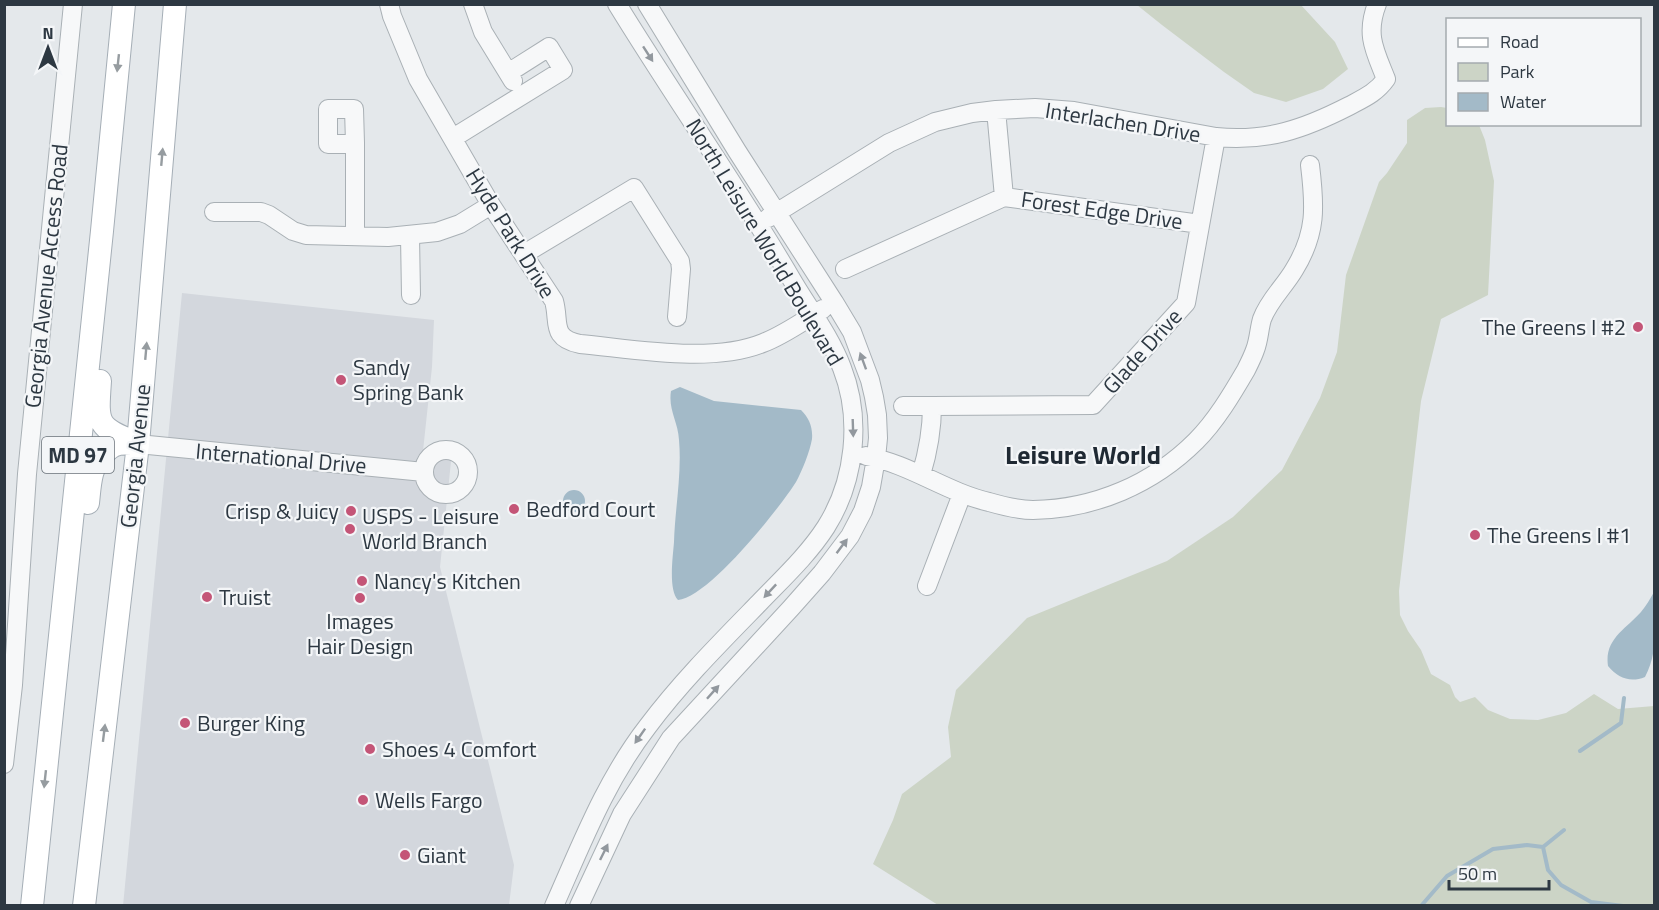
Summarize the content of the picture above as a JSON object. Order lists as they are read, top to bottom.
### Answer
{
  "streets": {
    "main road": ["MD 97", "Georgia Avenue"],
    "street": [
      "Interlachen Drive",
      "Forest Edge Drive",
      "Hyde Park Drive",
      "North Leisure World Boulevard",
      "Georgia Avenue Access Road",
      "Glade Drive",
      "International Drive"
    ]
  },
  "crossings": [
    ["Interlachen Drive", "Forest Edge Drive"],
    ["Interlachen Drive", "North Leisure World Boulevard"],
    ["Interlachen Drive", "Glade Drive"],
    ["Forest Edge Drive", "Glade Drive"],
    ["Hyde Park Drive", "North Leisure World Boulevard"],
    ["Georgia Avenue", "International Drive"]
  ],
  "districts": ["Leisure World"],
  "places": [
    "The Greens I #2",
    "Sandy Spring Bank",
    "Bedford Court",
    "Crisp & Juicy",
    "USPS - Leisure World Branch",
    "The Greens I #1",
    "Nancy's Kitchen",
    "Truist",
    "Images Hair Design",
    "Burger King",
    "Shoes 4 Comfort",
    "Wells Fargo",
    "Giant"
  ],
  "legend": ["Road", "Park", "Water"],
  "scale_bar": "50 m",
  "north": "top"
}
